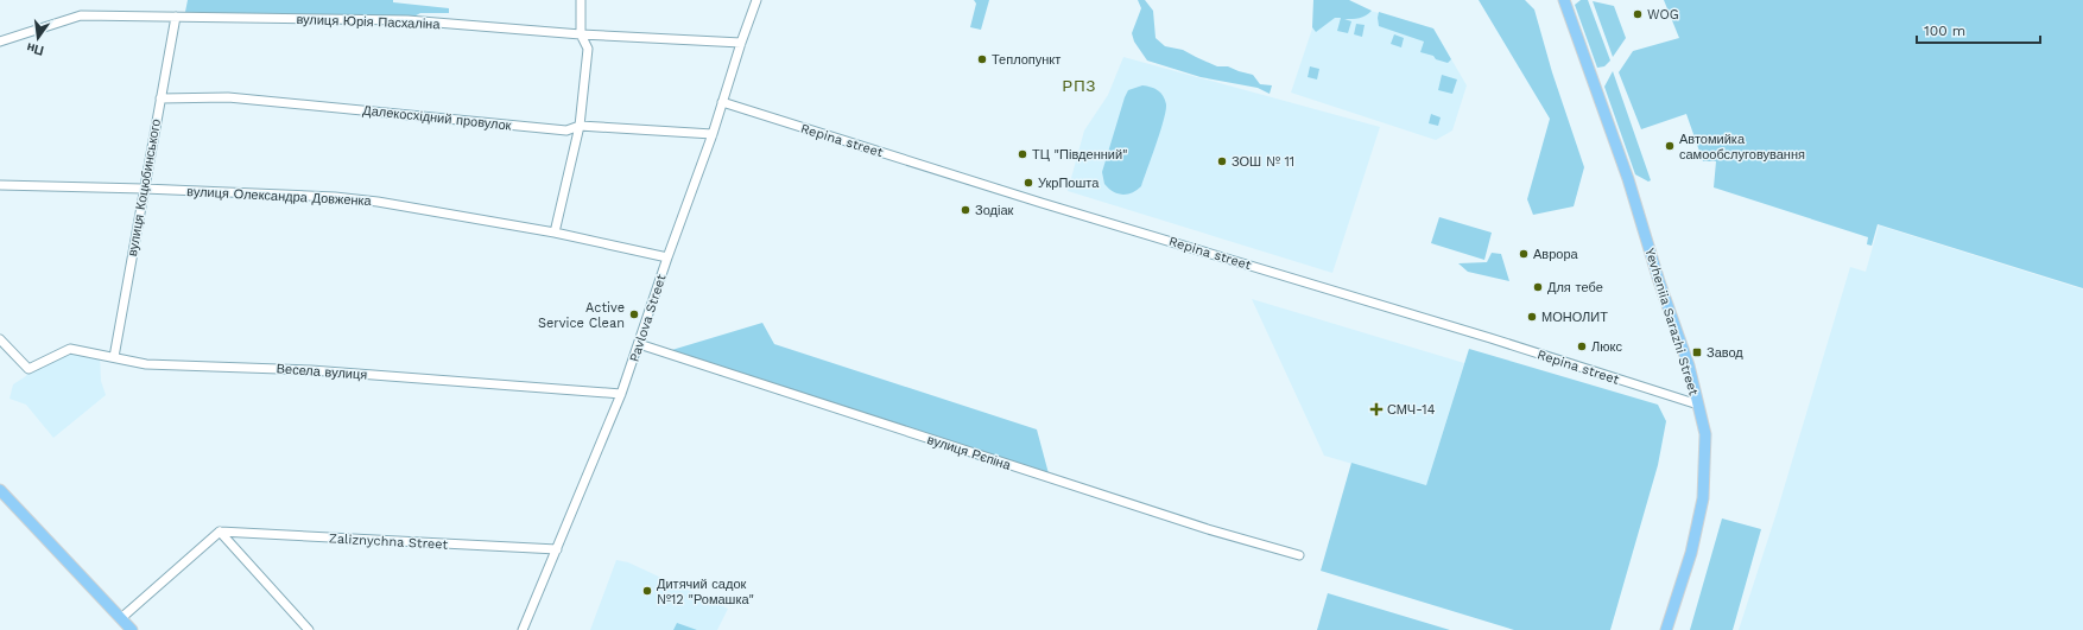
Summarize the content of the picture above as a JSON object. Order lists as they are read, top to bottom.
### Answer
{
  "streets": {
    "main road": ["Yevheniia Sarazhi Street"],
    "street": [
      "вулиця Юрія Пасхаліна",
      "Далекосхідний провулок",
      "Repina street",
      "вулиця Коцюбинського",
      "вулиця Олександра Довженка",
      "Pavlova Street",
      "Весела вулиця",
      "вулиця Рєпіна",
      "Zaliznychna Street"
    ]
  },
  "crossings": [
    ["вулиця Юрія Пасхаліна", "вулиця Коцюбинського"],
    ["вулиця Юрія Пасхаліна", "Pavlova Street"],
    ["Далекосхідний провулок", "вулиця Коцюбинського"],
    ["Далекосхідний провулок", "Pavlova Street"],
    ["Repina street", "Pavlova Street"],
    ["Repina street", "Yevheniia Sarazhi Street"],
    ["вулиця Коцюбинського", "вулиця Олександра Довженка"],
    ["вулиця Коцюбинського", "Весела вулиця"],
    ["вулиця Олександра Довженка", "Pavlova Street"],
    ["Pavlova Street", "Весела вулиця"],
    ["Pavlova Street", "вулиця Рєпіна"],
    ["Pavlova Street", "Zaliznychna Street"]
  ],
  "districts": ["РПЗ"],
  "places": {
    "other": [
      "WOG",
      "Теплопункт",
      "Автомийка самообслуговування",
      "ТЦ \"Південний\"",
      "ЗОШ № 11",
      "УкрПошта",
      "Зодіак",
      "Аврора",
      "Для тебе",
      "Active Service Clean",
      "МОНОЛИТ",
      "Люкс",
      "Дитячий садок №12 \"Ромашка\""
    ],
    "transit": ["Завод"],
    "health": ["СМЧ-14"]
  },
  "scale_bar": "100 m",
  "north": "bottom"
}
